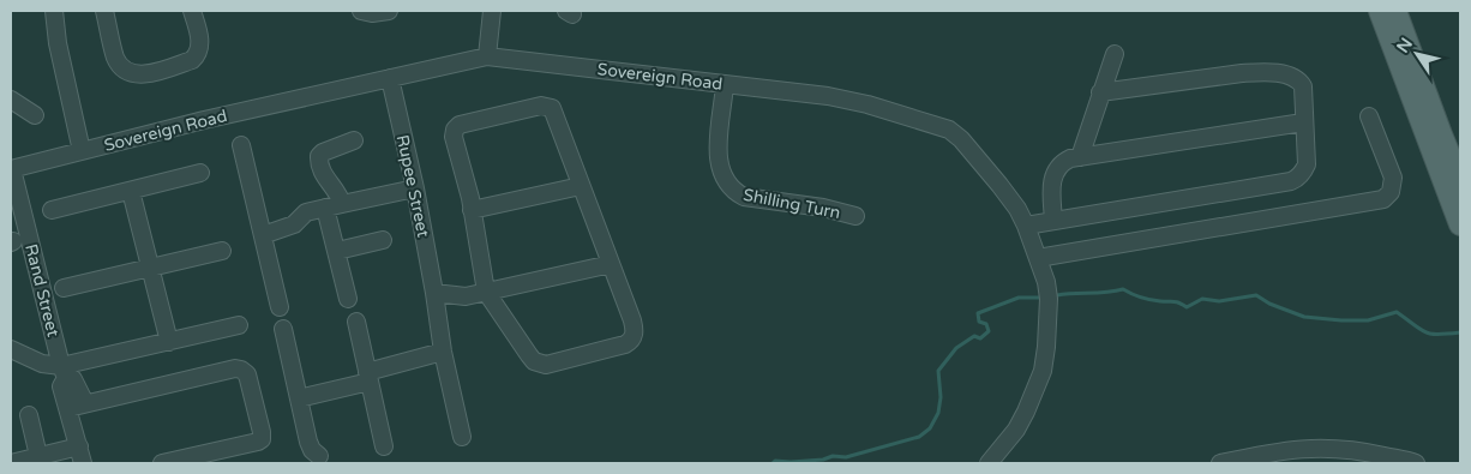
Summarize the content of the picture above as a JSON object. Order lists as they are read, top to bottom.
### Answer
{
  "streets": {
    "street": [
      "Sovereign Road",
      "Rupee Street",
      "Shilling Turn",
      "Rand Street"
    ]
  },
  "crossings": [
    ["Sovereign Road", "Rupee Street"],
    ["Sovereign Road", "Shilling Turn"],
    ["Sovereign Road", "Rand Street"]
  ],
  "north": "top left"
}
